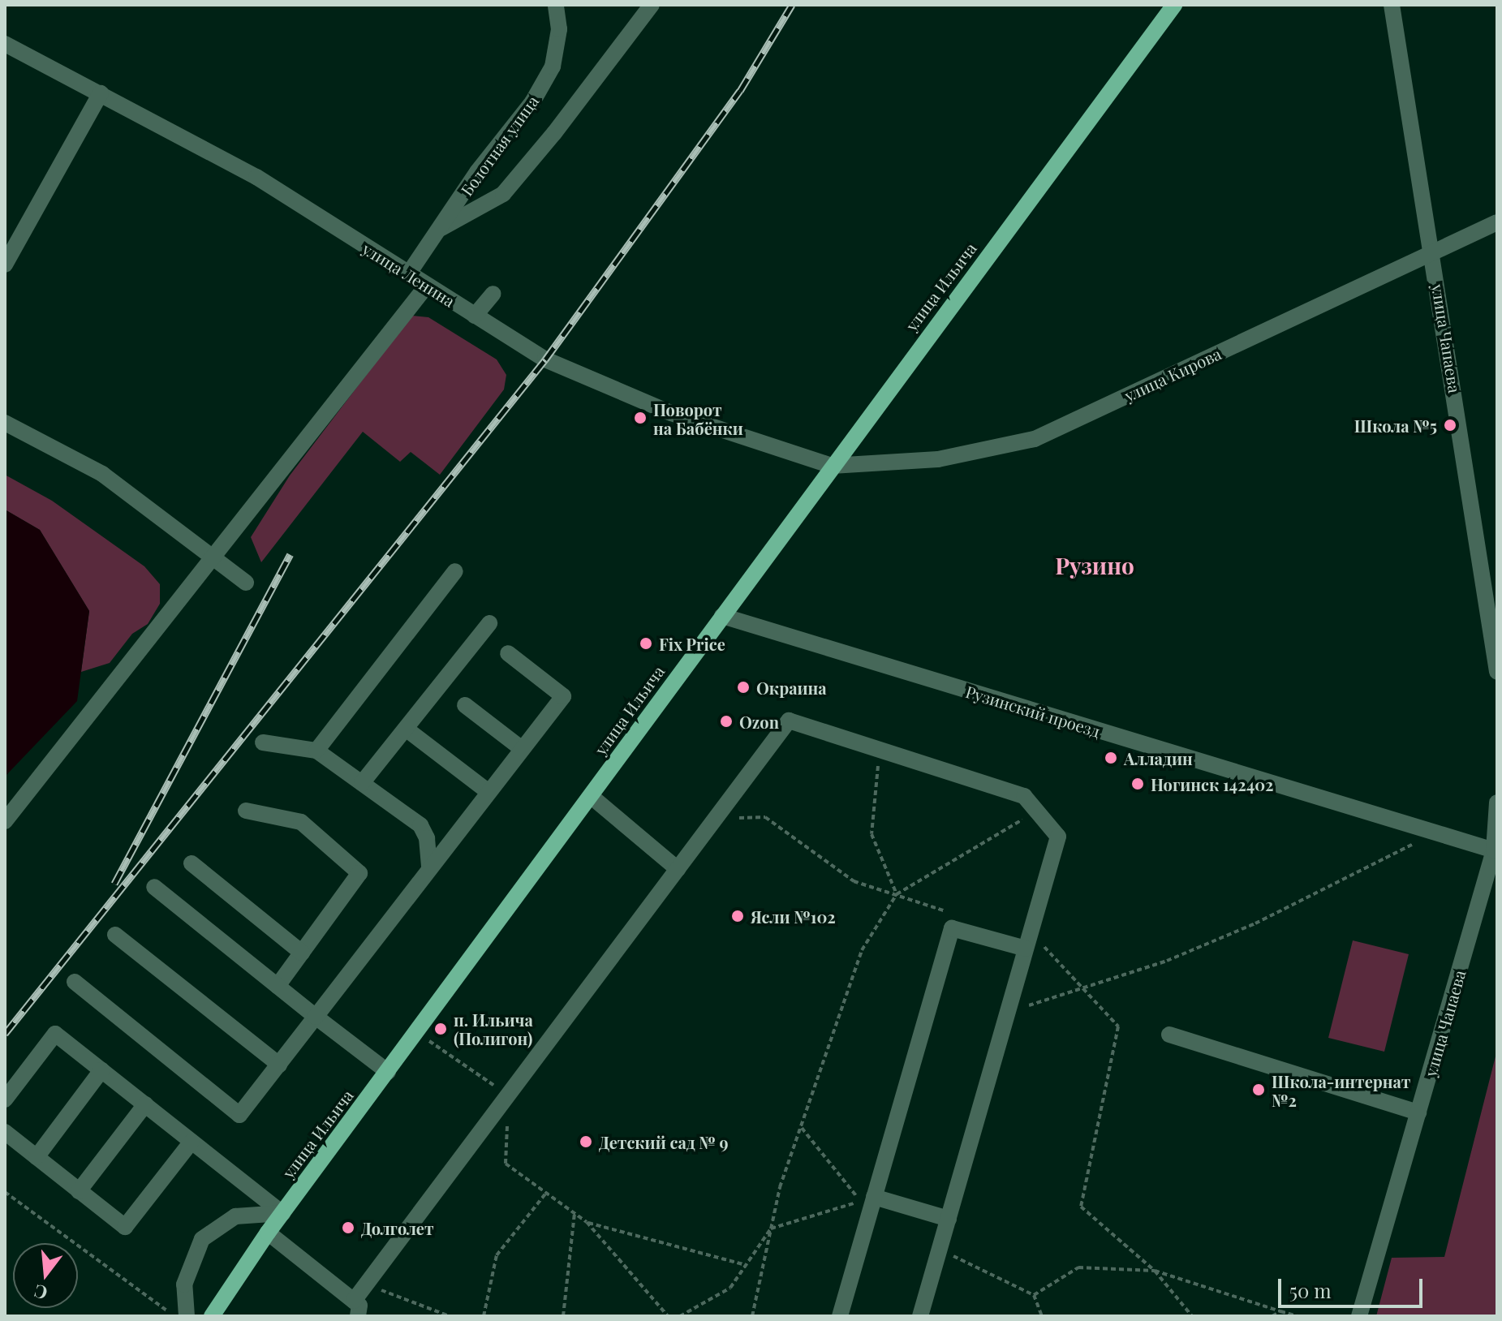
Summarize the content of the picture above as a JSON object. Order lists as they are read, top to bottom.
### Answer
{
  "streets": {
    "main road": ["улица Ильича"],
    "street": [
      "Болотная улица",
      "улица Ленина",
      "улица Чапаева",
      "улица Кирова",
      "Рузинский проезд"
    ]
  },
  "crossings": [
    ["Болотная улица", "улица Ленина"],
    ["улица Ленина", "улица Ильича"],
    ["улица Ленина", "улица Кирова"],
    ["улица Ильича", "улица Кирова"],
    ["улица Ильича", "Рузинский проезд"],
    ["улица Чапаева", "улица Кирова"],
    ["улица Чапаева", "Рузинский проезд"]
  ],
  "districts": ["Рузино"],
  "places": [
    "Поворот на Бабёнки",
    "Школа №5",
    "Fix Price",
    "Окраина",
    "Ozon",
    "Алладин",
    "Ногинск 142402",
    "Ясли №102",
    "п. Ильича (Полигон)",
    "Школа-интернат №2",
    "Детский сад № 9",
    "Долголет"
  ],
  "scale_bar": "50 m",
  "north": "bottom"
}
